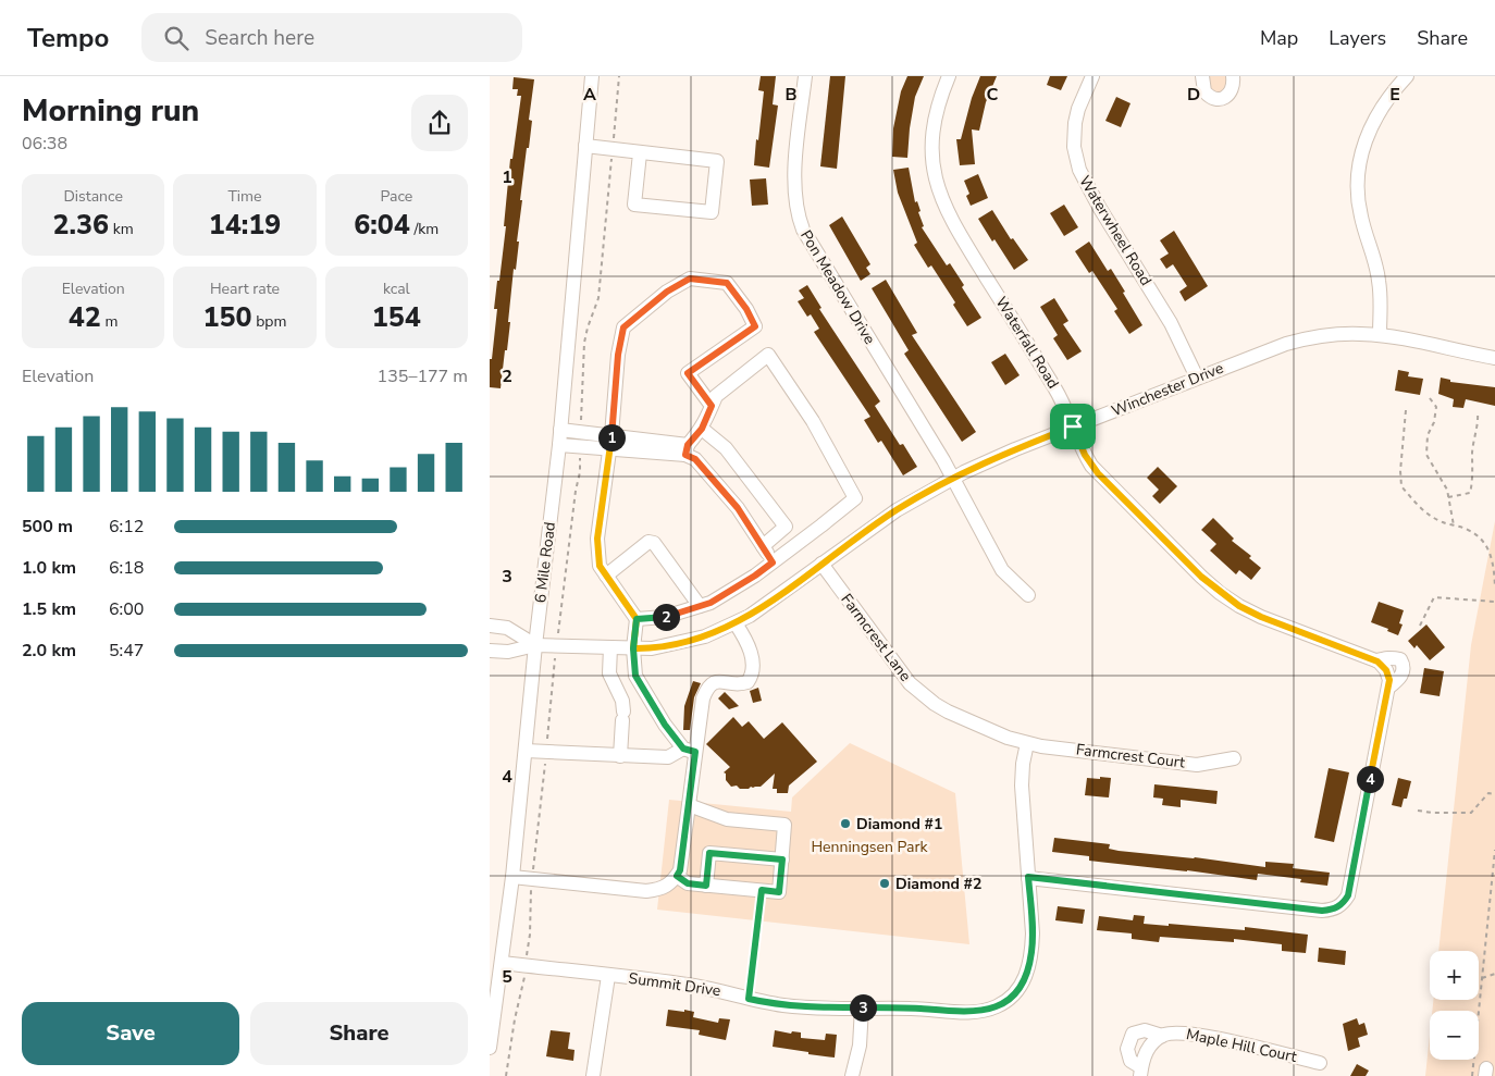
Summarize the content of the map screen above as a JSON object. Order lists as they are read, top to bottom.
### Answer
{
  "streets": {
    "street": [
      "Waterwheel Road",
      "Pon Meadow Drive",
      "Waterfall Road",
      "Winchester Drive",
      "6 Mile Road",
      "Farmcrest Lane",
      "Farmcrest Court",
      "Summit Drive",
      "Maple Hill Court"
    ]
  },
  "crossings": [
    ["Waterwheel Road", "Winchester Drive"],
    ["Pon Meadow Drive", "Winchester Drive"],
    ["Waterfall Road", "Winchester Drive"],
    ["Waterfall Road", "Summit Drive"],
    ["Winchester Drive", "6 Mile Road"],
    ["Winchester Drive", "Farmcrest Lane"],
    ["6 Mile Road", "Summit Drive"],
    ["Farmcrest Lane", "Farmcrest Court"],
    ["Farmcrest Lane", "Summit Drive"],
    ["Farmcrest Court", "Summit Drive"]
  ],
  "parks": ["Henningsen Park"],
  "places": ["Diamond #1", "Diamond #2"],
  "page": {
    "header": "Tempo",
    "search": "Search here",
    "nav": ["Map", "Layers", "Share"],
    "heading": ["Morning run", "06:38"],
    "stats": [
      ["Distance", "2.36 km"],
      ["Time", "14:19"],
      ["Pace", "6:04 /km"],
      ["Elevation", "42 m"],
      ["Heart rate", "150 bpm"],
      ["kcal", "154"]
    ],
    "chart": ["Elevation", "135–177 m"],
    "pins": [
      "1",
      "2",
      "4",
      "3"
    ],
    "list": [
      {
        "name": "500 m",
        "note": "6:12"
      },
      {
        "name": "1.0 km",
        "note": "6:18"
      },
      {
        "name": "1.5 km",
        "note": "6:00"
      },
      {
        "name": "2.0 km",
        "note": "5:47"
      }
    ],
    "map_buttons": ["+", "−"],
    "buttons": ["Save", "Share"]
  },
  "grid": {
    "columns": [
      "A",
      "B",
      "C",
      "D",
      "E"
    ],
    "rows": [
      "1",
      "2",
      "3",
      "4",
      "5"
    ]
  }
}
